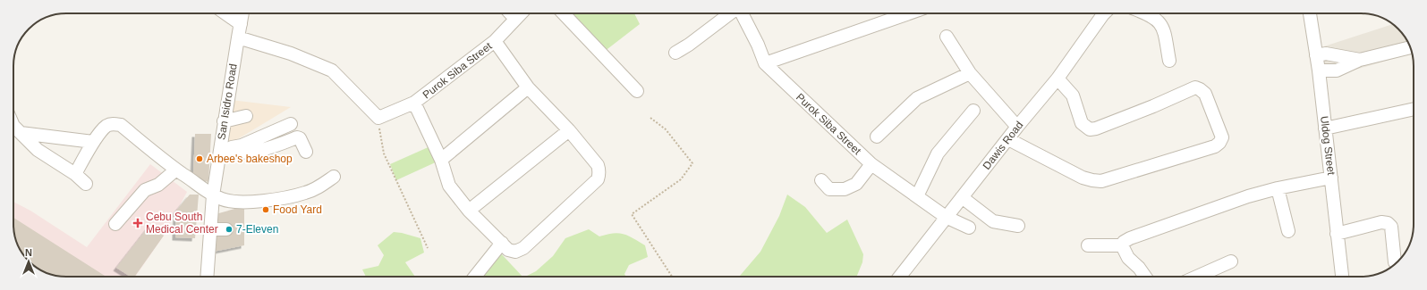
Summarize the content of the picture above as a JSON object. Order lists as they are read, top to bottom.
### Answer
{
  "streets": {
    "street": [
      "Purok Siba Street",
      "San Isidro Road",
      "Dawis Road",
      "Uldog Street"
    ]
  },
  "crossings": [
    ["Purok Siba Street", "Dawis Road"]
  ],
  "places": {
    "other": ["Arbee's bakeshop", "Food Yard", "7-Eleven"],
    "health": ["Cebu South Medical Center"]
  },
  "north": "top"
}
